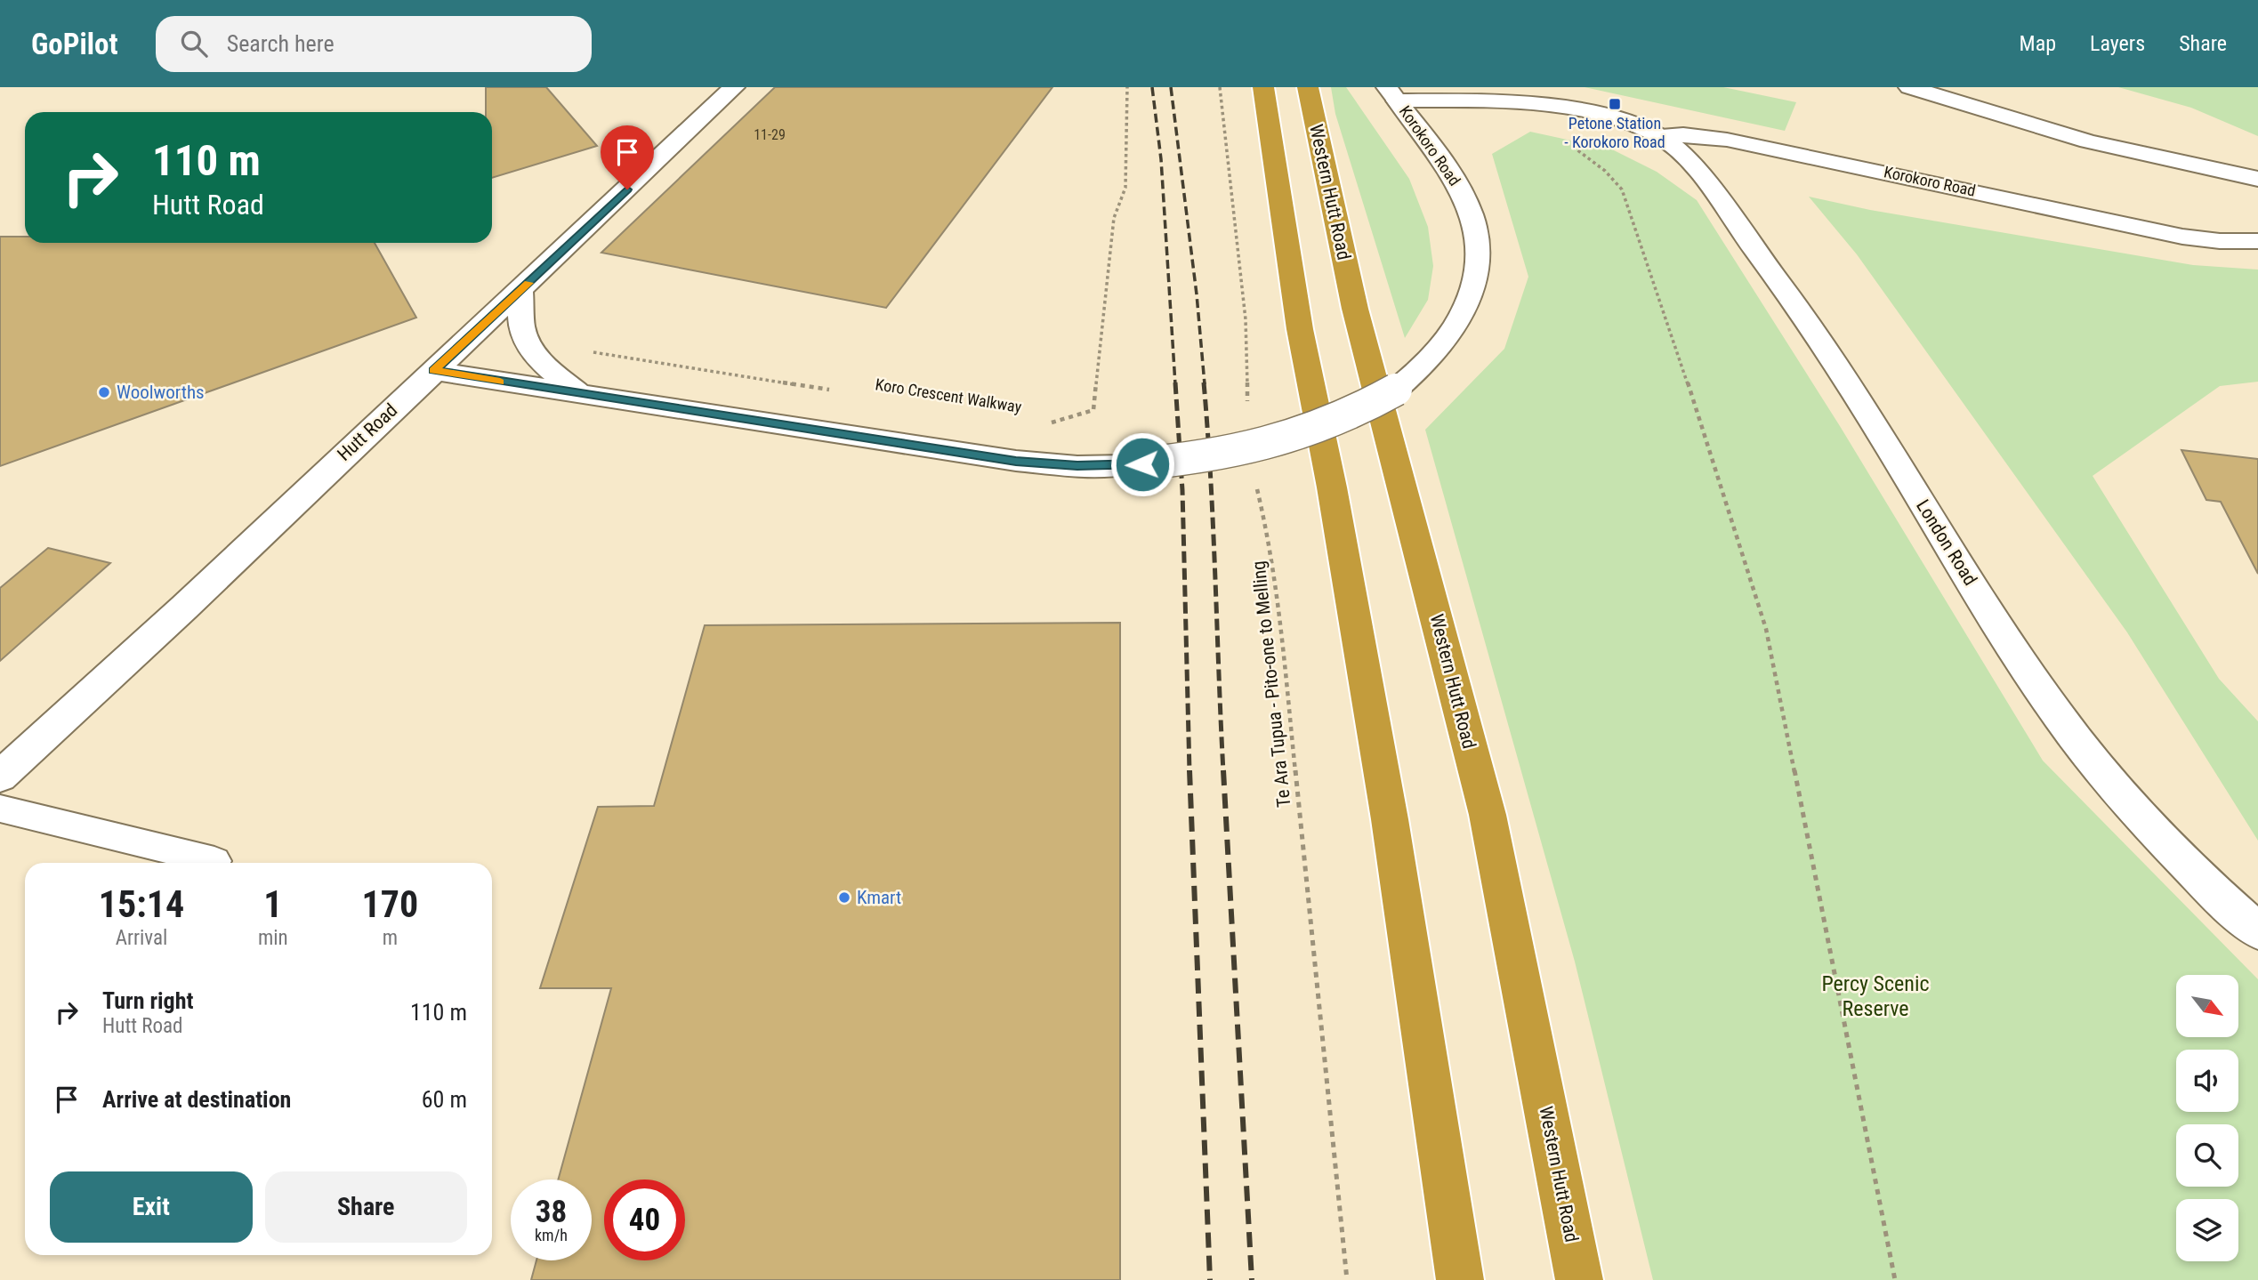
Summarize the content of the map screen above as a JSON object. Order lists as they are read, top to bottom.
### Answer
{
  "streets": {
    "highway": ["Western Hutt Road"],
    "street": ["Korokoro Road", "Hutt Road", "London Road"],
    "path": ["Koro Crescent Walkway", "Te Ara Tupua - Pito-one to Melling"]
  },
  "crossings": [
    ["Korokoro Road", "Hutt Road"],
    ["Korokoro Road", "London Road"]
  ],
  "parks": ["Percy Scenic Reserve"],
  "places": {
    "transit": ["Petone Station - Korokoro Road"],
    "other": ["Woolworths", "Kmart"]
  },
  "house_numbers": ["11-29"],
  "north": "bottom right",
  "page": {
    "header": "GoPilot",
    "search": "Search here",
    "nav": ["Map", "Layers", "Share"],
    "turn": ["110 m", "Hutt Road"],
    "eta": [
      "15:14",
      "Arrival",
      "1",
      "min",
      "170",
      "m"
    ],
    "list": [
      {
        "name": "Turn right",
        "note": "Hutt Road",
        "value": "110 m"
      },
      {
        "name": "Arrive at destination",
        "value": "60 m"
      }
    ],
    "buttons": ["Exit", "Share"],
    "speed": "38 km/h",
    "limit": "40"
  }
}
